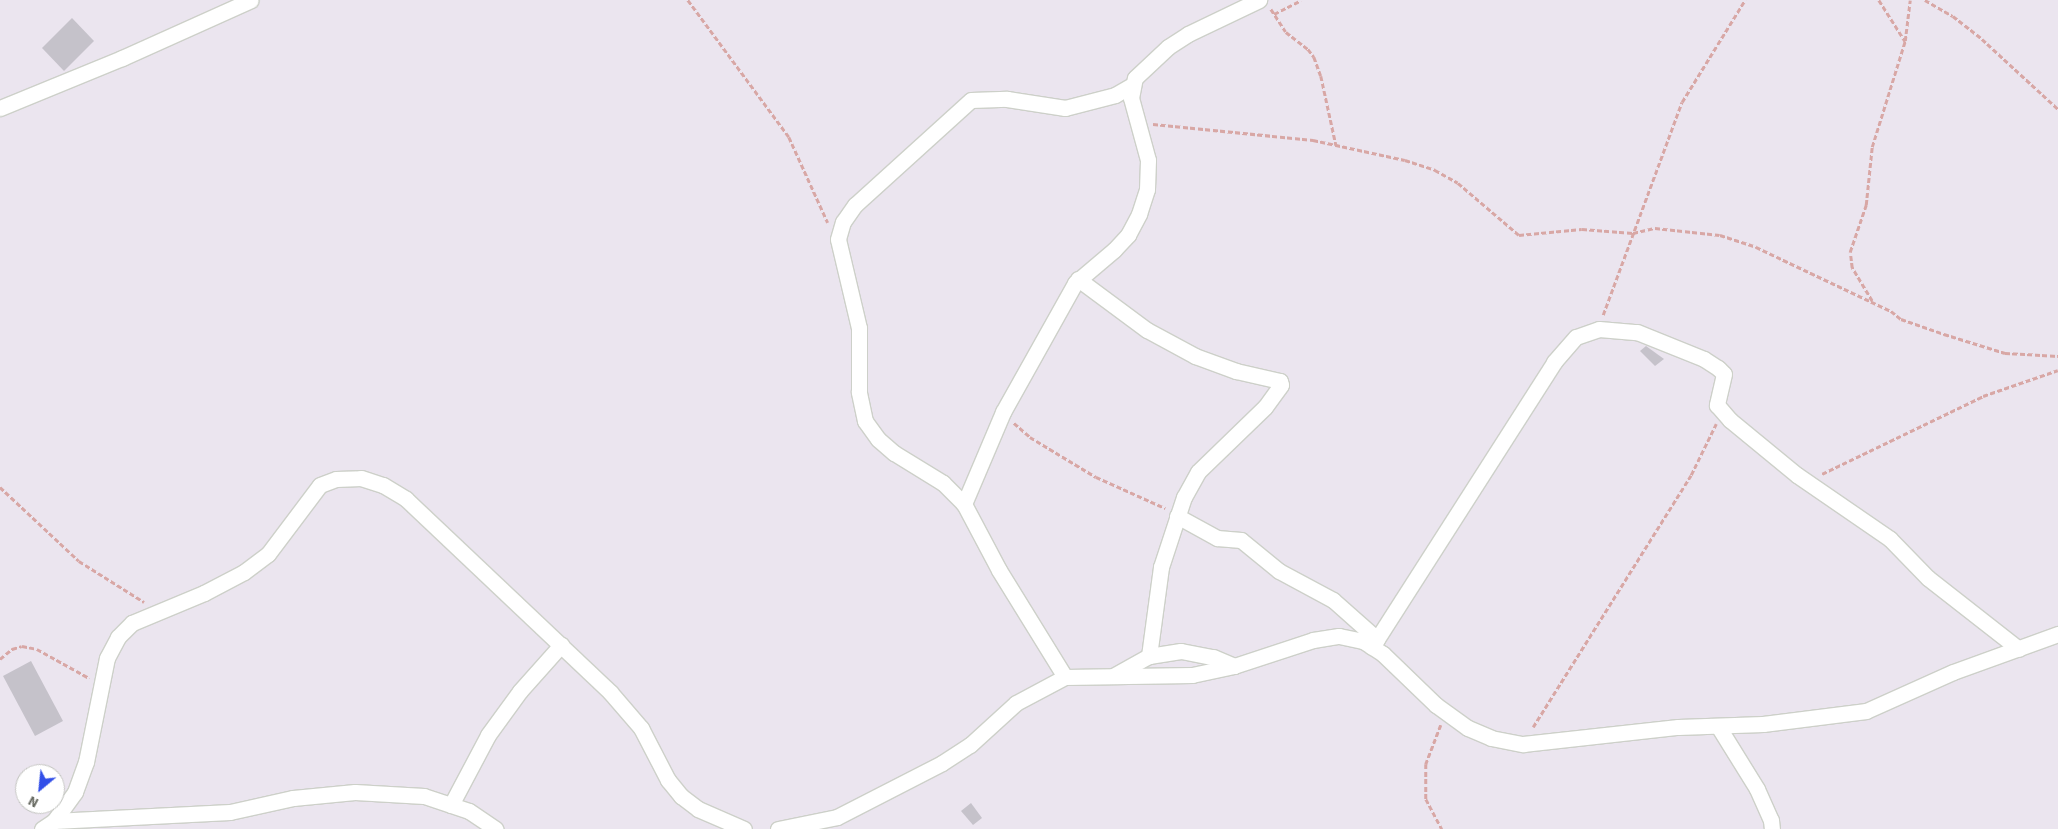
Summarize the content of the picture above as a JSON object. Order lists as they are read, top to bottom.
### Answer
{
  "north": "bottom left"
}
